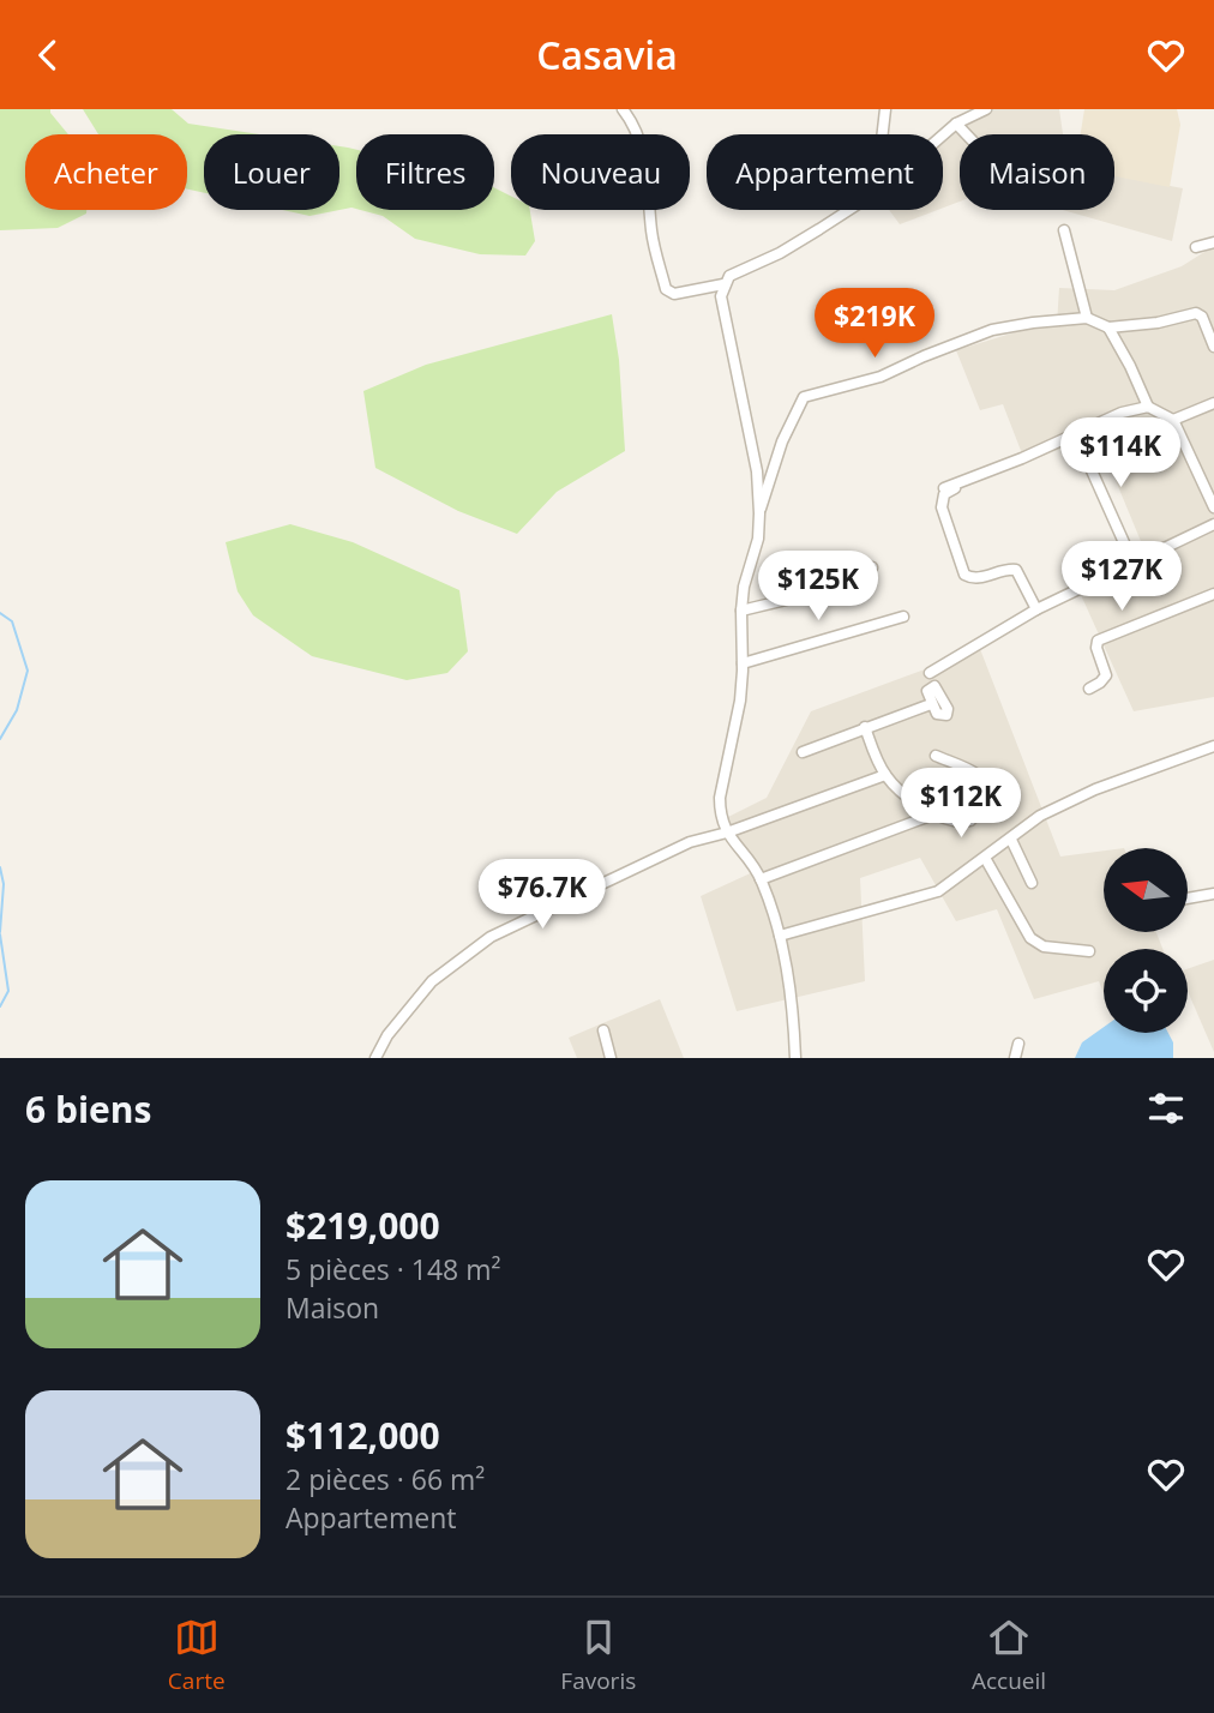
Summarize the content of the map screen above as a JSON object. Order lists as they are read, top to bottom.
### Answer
{
  "north": "left",
  "page": {
    "header": "Casavia",
    "chip": [
      "Acheter",
      "Louer",
      "Filtres",
      "Nouveau",
      "Appartement",
      "Maison"
    ],
    "price": [
      "$219K",
      "$114K",
      "$127K",
      "$125K",
      "$112K",
      "$76.7K"
    ],
    "heading": "6 biens",
    "list": [
      {
        "name": "$219,000",
        "note": "5 pièces · 148 m² · Maison"
      },
      {
        "name": "$112,000",
        "note": "2 pièces · 66 m² · Appartement"
      }
    ],
    "tabs": ["Carte", "Favoris", "Accueil"]
  }
}
